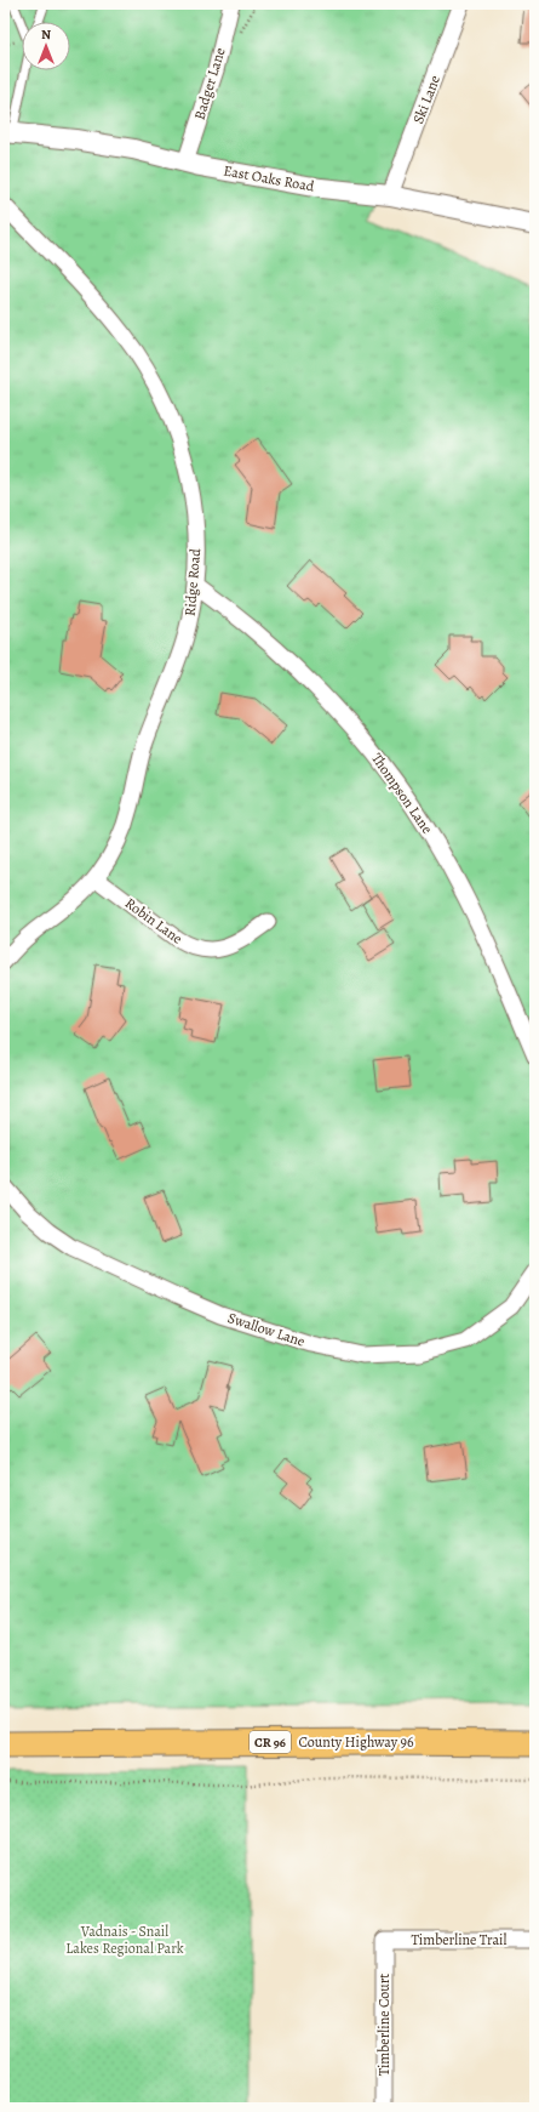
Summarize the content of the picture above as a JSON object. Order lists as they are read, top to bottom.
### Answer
{
  "streets": {
    "main road": ["CR 96", "County Highway 96"],
    "street": [
      "Badger Lane",
      "Ski Lane",
      "East Oaks Road",
      "Ridge Road",
      "Thompson Lane",
      "Robin Lane",
      "Swallow Lane",
      "Timberline Trail",
      "Timberline Court"
    ]
  },
  "crossings": [
    ["Badger Lane", "East Oaks Road"],
    ["Ski Lane", "East Oaks Road"],
    ["Ridge Road", "Thompson Lane"],
    ["Ridge Road", "Robin Lane"],
    ["Timberline Trail", "Timberline Court"]
  ],
  "parks": ["Vadnais - Snail Lakes Regional Park"],
  "north": "top"
}
